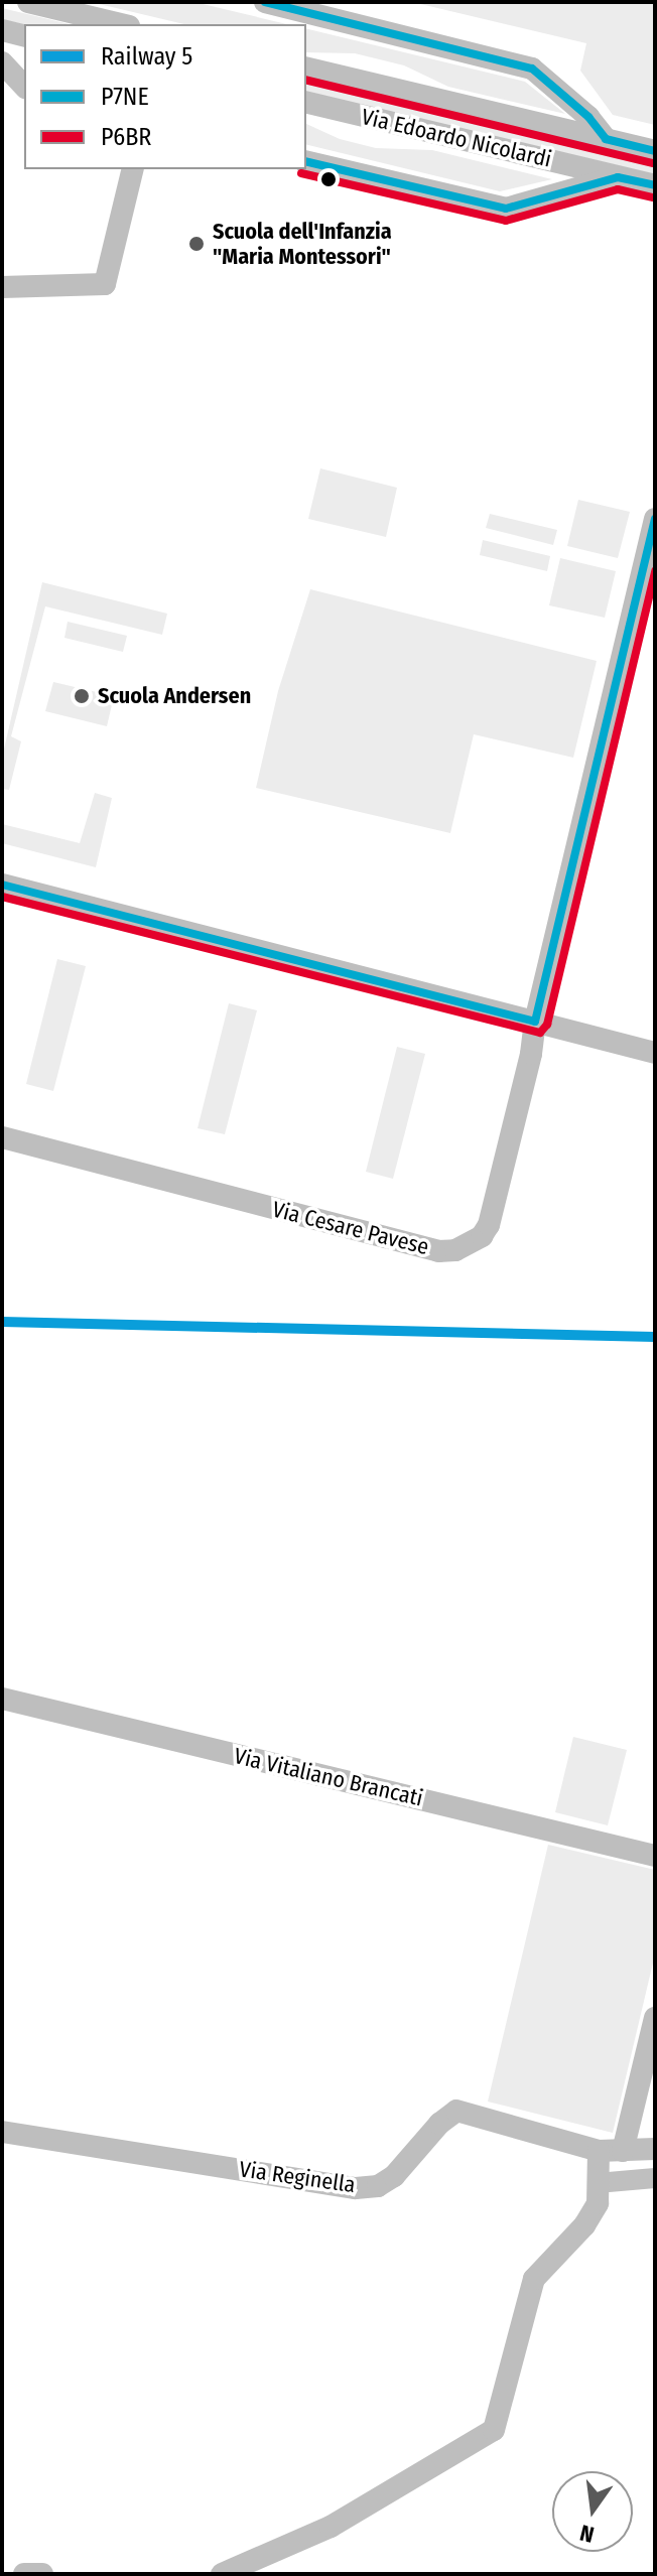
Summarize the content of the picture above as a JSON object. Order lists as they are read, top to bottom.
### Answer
{
  "streets": {
    "street": [
      "Via Edoardo Nicolardi",
      "Via Cesare Pavese",
      "Via Vitaliano Brancati",
      "Via Reginella"
    ]
  },
  "places": ["Scuola dell'Infanzia \"Maria Montessori\"", "Scuola Andersen"],
  "lines": ["transit line P7NE", "transit line P6BR", "rail line 5"],
  "legend": ["Railway 5", "P7NE", "P6BR"],
  "north": "bottom"
}
